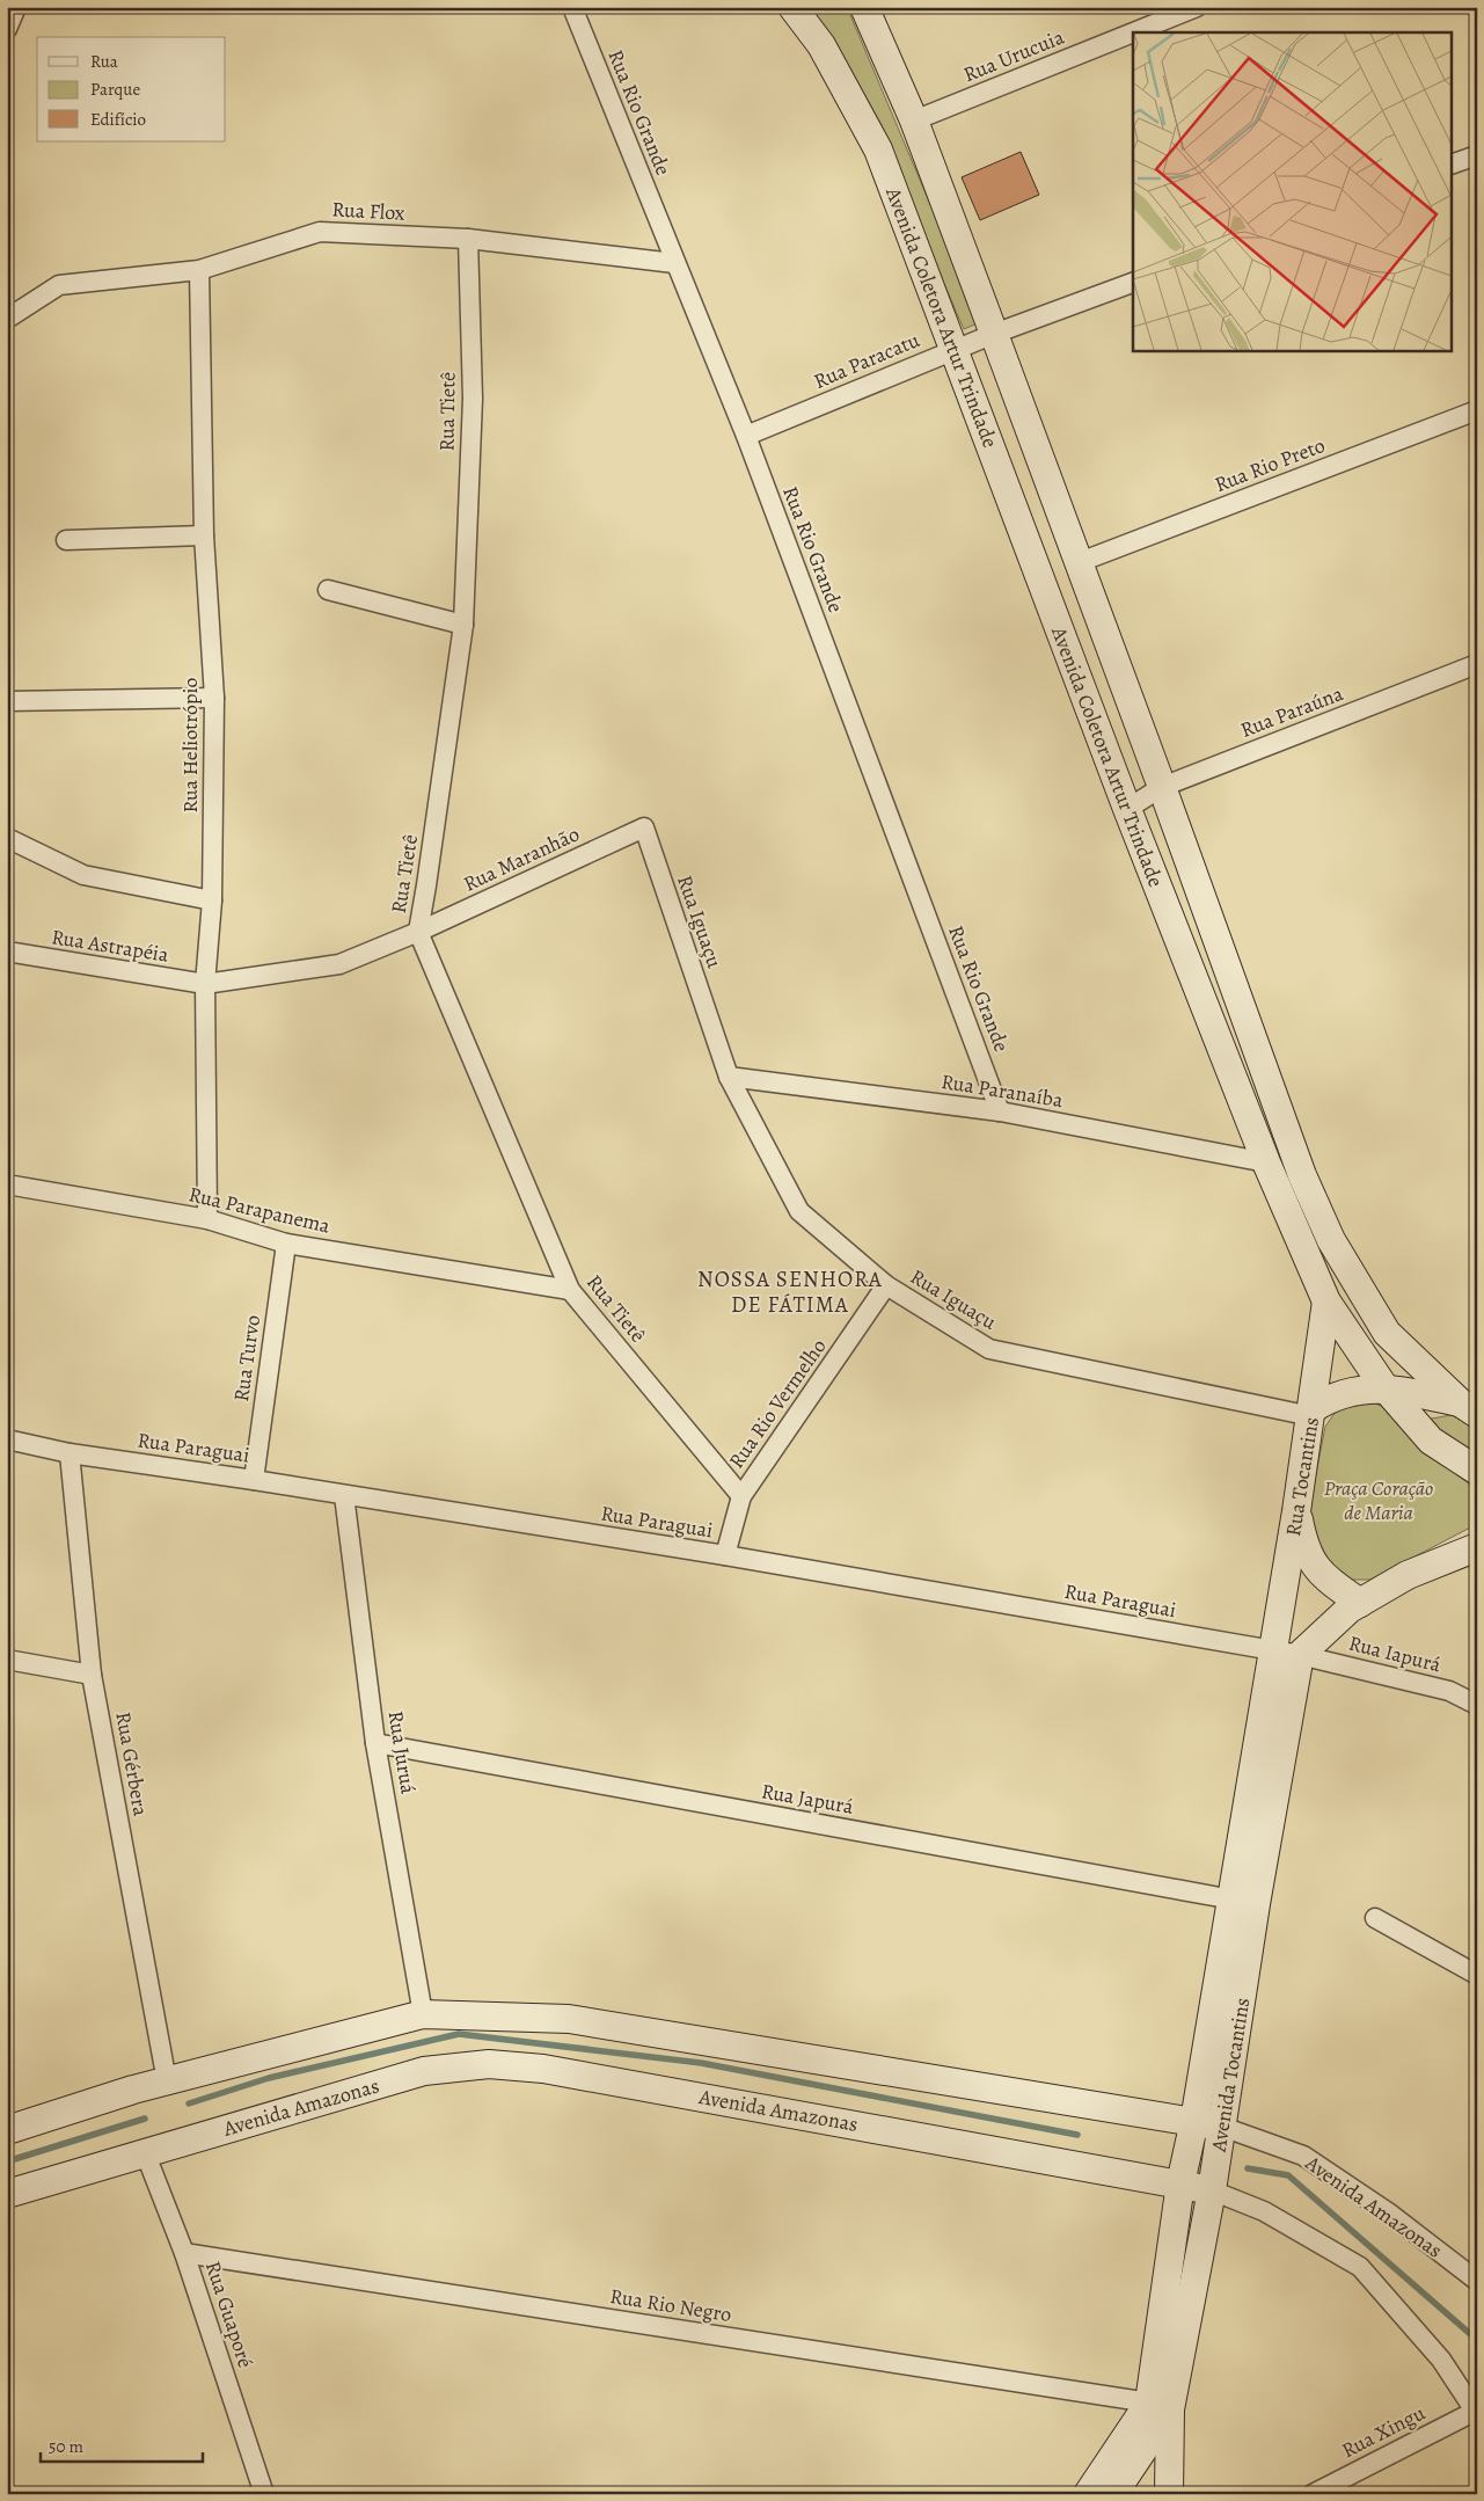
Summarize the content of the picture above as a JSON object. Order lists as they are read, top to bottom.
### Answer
{
  "streets": {
    "street": [
      "Rua Urucuia",
      "Rua Rio Grande",
      "Rua Flox",
      "Avenida Coletora Artur Trindade",
      "Rua Paracatu",
      "Rua Tietê",
      "Rua Rio Preto",
      "Rua Paraúna",
      "Rua Heliotrópio",
      "Rua Maranhão",
      "Rua Iguaçu",
      "Rua Astrapéia",
      "Rua Paranaíba",
      "Rua Parapanema",
      "Rua Turvo",
      "Rua Rio Vermelho",
      "Rua Paraguai",
      "Rua Tocantins",
      "Rua Iapurá",
      "Rua Juruá",
      "Rua Gérbera",
      "Rua Japurá",
      "Avenida Tocantins",
      "Avenida Amazonas",
      "Rua Rio Negro",
      "Rua Guaporé",
      "Rua Xingu"
    ]
  },
  "crossings": [
    ["Rua Urucuia", "Avenida Coletora Artur Trindade"],
    ["Rua Rio Grande", "Rua Flox"],
    ["Rua Rio Grande", "Rua Paracatu"],
    ["Rua Rio Grande", "Rua Paranaíba"],
    ["Rua Flox", "Rua Tietê"],
    ["Rua Flox", "Rua Heliotrópio"],
    ["Avenida Coletora Artur Trindade", "Rua Paracatu"],
    ["Avenida Coletora Artur Trindade", "Rua Rio Preto"],
    ["Avenida Coletora Artur Trindade", "Rua Paraúna"],
    ["Avenida Coletora Artur Trindade", "Rua Paranaíba"],
    ["Avenida Coletora Artur Trindade", "Rua Tocantins"],
    ["Rua Tietê", "Rua Maranhão"],
    ["Rua Tietê", "Rua Parapanema"],
    ["Rua Tietê", "Rua Rio Vermelho"],
    ["Rua Heliotrópio", "Rua Maranhão"],
    ["Rua Heliotrópio", "Rua Astrapéia"],
    ["Rua Heliotrópio", "Rua Parapanema"],
    ["Rua Maranhão", "Rua Iguaçu"],
    ["Rua Maranhão", "Rua Astrapéia"],
    ["Rua Iguaçu", "Rua Paranaíba"],
    ["Rua Iguaçu", "Rua Rio Vermelho"],
    ["Rua Iguaçu", "Rua Tocantins"],
    ["Rua Parapanema", "Rua Turvo"],
    ["Rua Turvo", "Rua Paraguai"],
    ["Rua Rio Vermelho", "Rua Paraguai"],
    ["Rua Paraguai", "Rua Tocantins"],
    ["Rua Paraguai", "Rua Iapurá"],
    ["Rua Paraguai", "Rua Juruá"],
    ["Rua Paraguai", "Rua Gérbera"],
    ["Rua Paraguai", "Avenida Tocantins"],
    ["Rua Tocantins", "Rua Iapurá"],
    ["Rua Tocantins", "Avenida Tocantins"],
    ["Rua Iapurá", "Avenida Tocantins"],
    ["Rua Juruá", "Rua Japurá"],
    ["Rua Juruá", "Avenida Amazonas"],
    ["Rua Gérbera", "Avenida Amazonas"],
    ["Rua Japurá", "Avenida Tocantins"],
    ["Avenida Tocantins", "Avenida Amazonas"],
    ["Avenida Tocantins", "Rua Rio Negro"],
    ["Avenida Amazonas", "Rua Guaporé"],
    ["Avenida Amazonas", "Rua Xingu"],
    ["Rua Rio Negro", "Rua Guaporé"]
  ],
  "districts": ["NOSSA SENHORA DE FÁTIMA"],
  "parks": ["Praça Coração de Maria"],
  "legend": ["Rua", "Parque", "Edifício"],
  "scale_bar": "50 m"
}
